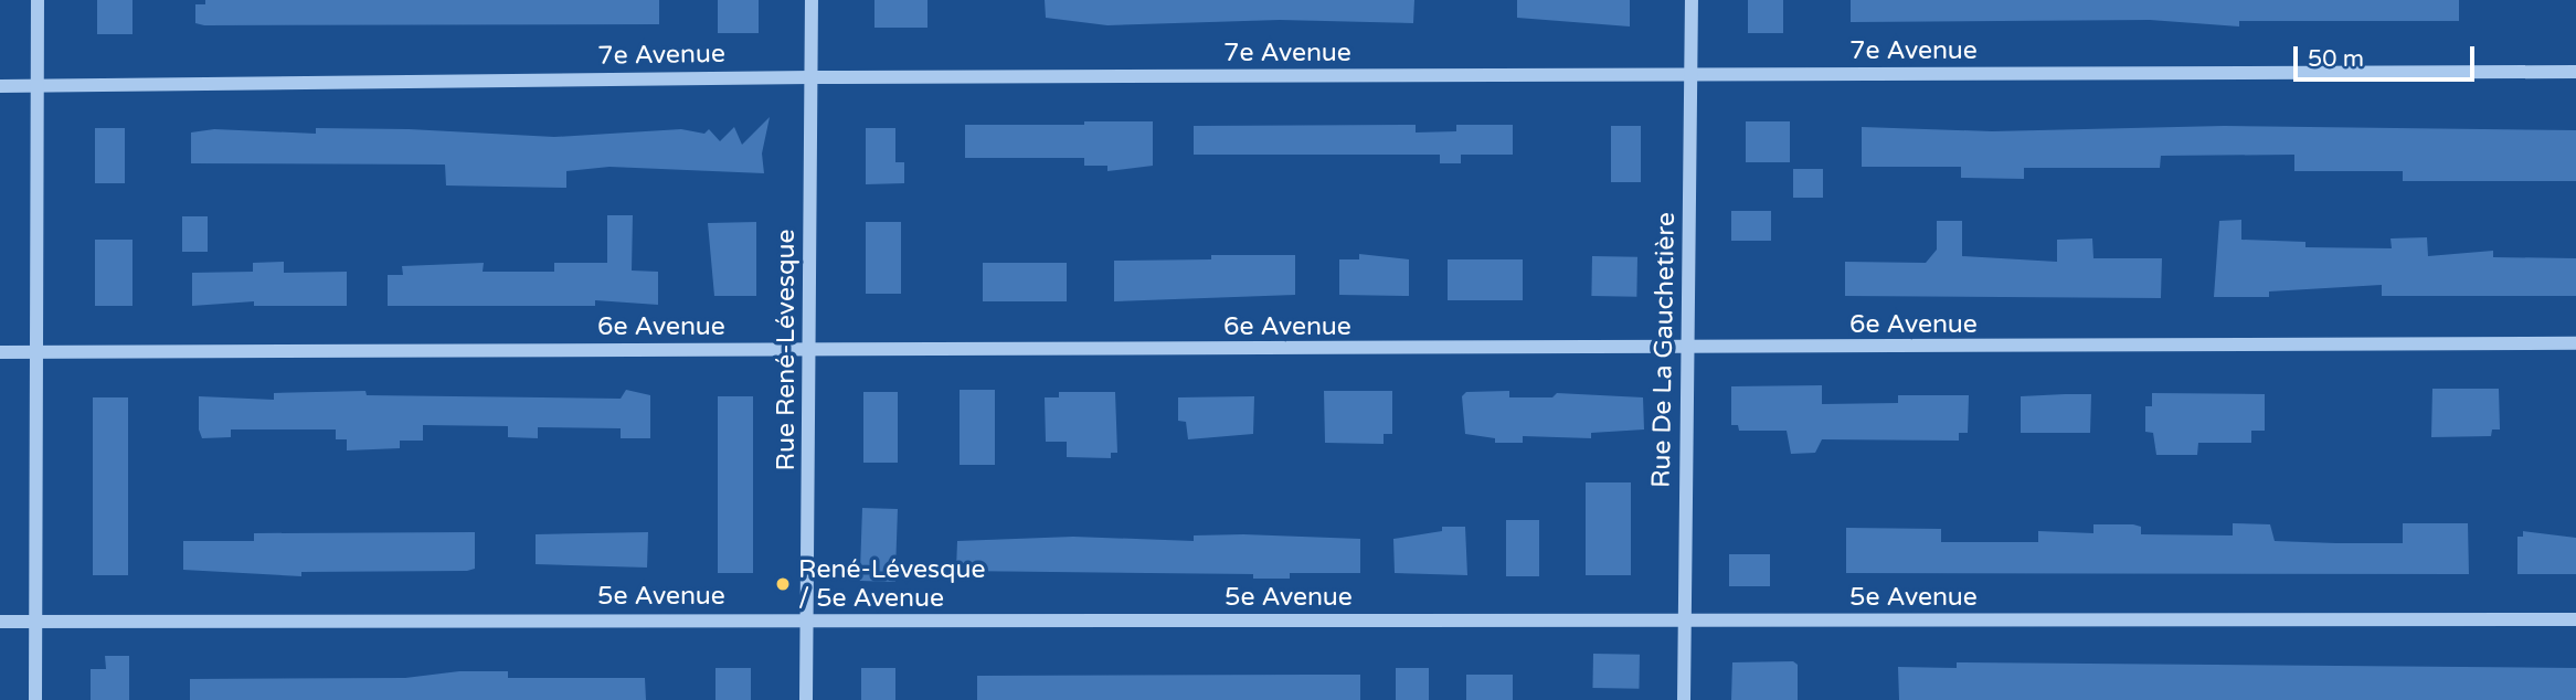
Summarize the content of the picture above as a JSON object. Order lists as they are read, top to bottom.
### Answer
{
  "streets": {
    "street": [
      "7e Avenue",
      "6e Avenue",
      "Rue René-Lévesque",
      "Rue De La Gauchetière",
      "5e Avenue"
    ]
  },
  "crossings": [
    ["7e Avenue", "Rue René-Lévesque"],
    ["7e Avenue", "Rue De La Gauchetière"],
    ["6e Avenue", "Rue René-Lévesque"],
    ["6e Avenue", "Rue De La Gauchetière"],
    ["Rue René-Lévesque", "5e Avenue"],
    ["Rue De La Gauchetière", "5e Avenue"]
  ],
  "places": ["René-Lévesque / 5e Avenue"],
  "scale_bar": "50 m"
}
